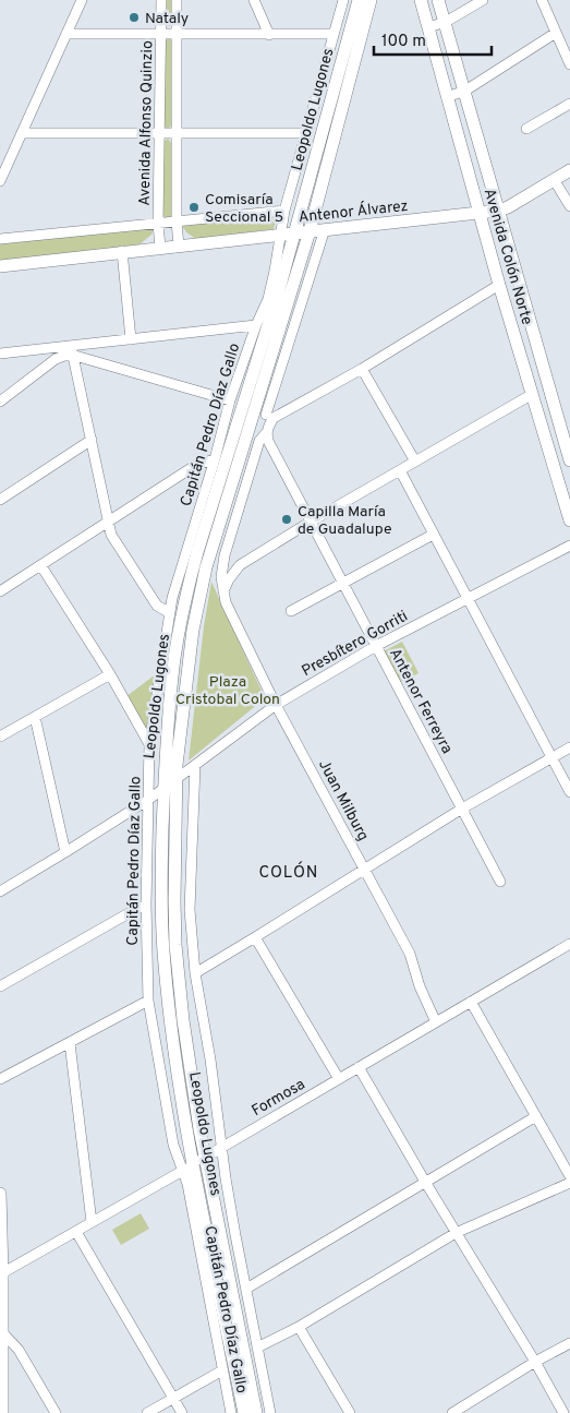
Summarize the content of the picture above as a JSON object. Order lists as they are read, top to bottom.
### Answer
{
  "streets": {
    "main road": ["Leopoldo Lugones", "Antenor Álvarez", "Avenida Colón Norte"],
    "street": [
      "Avenida Alfonso Quinzio",
      "Capitán Pedro Díaz Gallo",
      "Presbítero Gorriti",
      "Antenor Ferreyra",
      "Juan Milburg",
      "Formosa"
    ]
  },
  "crossings": [
    ["Leopoldo Lugones", "Antenor Álvarez"],
    ["Leopoldo Lugones", "Capitán Pedro Díaz Gallo"],
    ["Leopoldo Lugones", "Presbítero Gorriti"],
    ["Leopoldo Lugones", "Formosa"],
    ["Avenida Alfonso Quinzio", "Antenor Álvarez"],
    ["Antenor Álvarez", "Avenida Colón Norte"],
    ["Antenor Álvarez", "Capitán Pedro Díaz Gallo"],
    ["Capitán Pedro Díaz Gallo", "Presbítero Gorriti"],
    ["Capitán Pedro Díaz Gallo", "Formosa"],
    ["Presbítero Gorriti", "Antenor Ferreyra"],
    ["Presbítero Gorriti", "Juan Milburg"],
    ["Juan Milburg", "Formosa"]
  ],
  "districts": ["COLÓN"],
  "parks": ["Plaza Cristobal Colon"],
  "places": ["Nataly", "Comisaría Seccional 5", "Capilla María de Guadalupe"],
  "scale_bar": "100 m"
}
